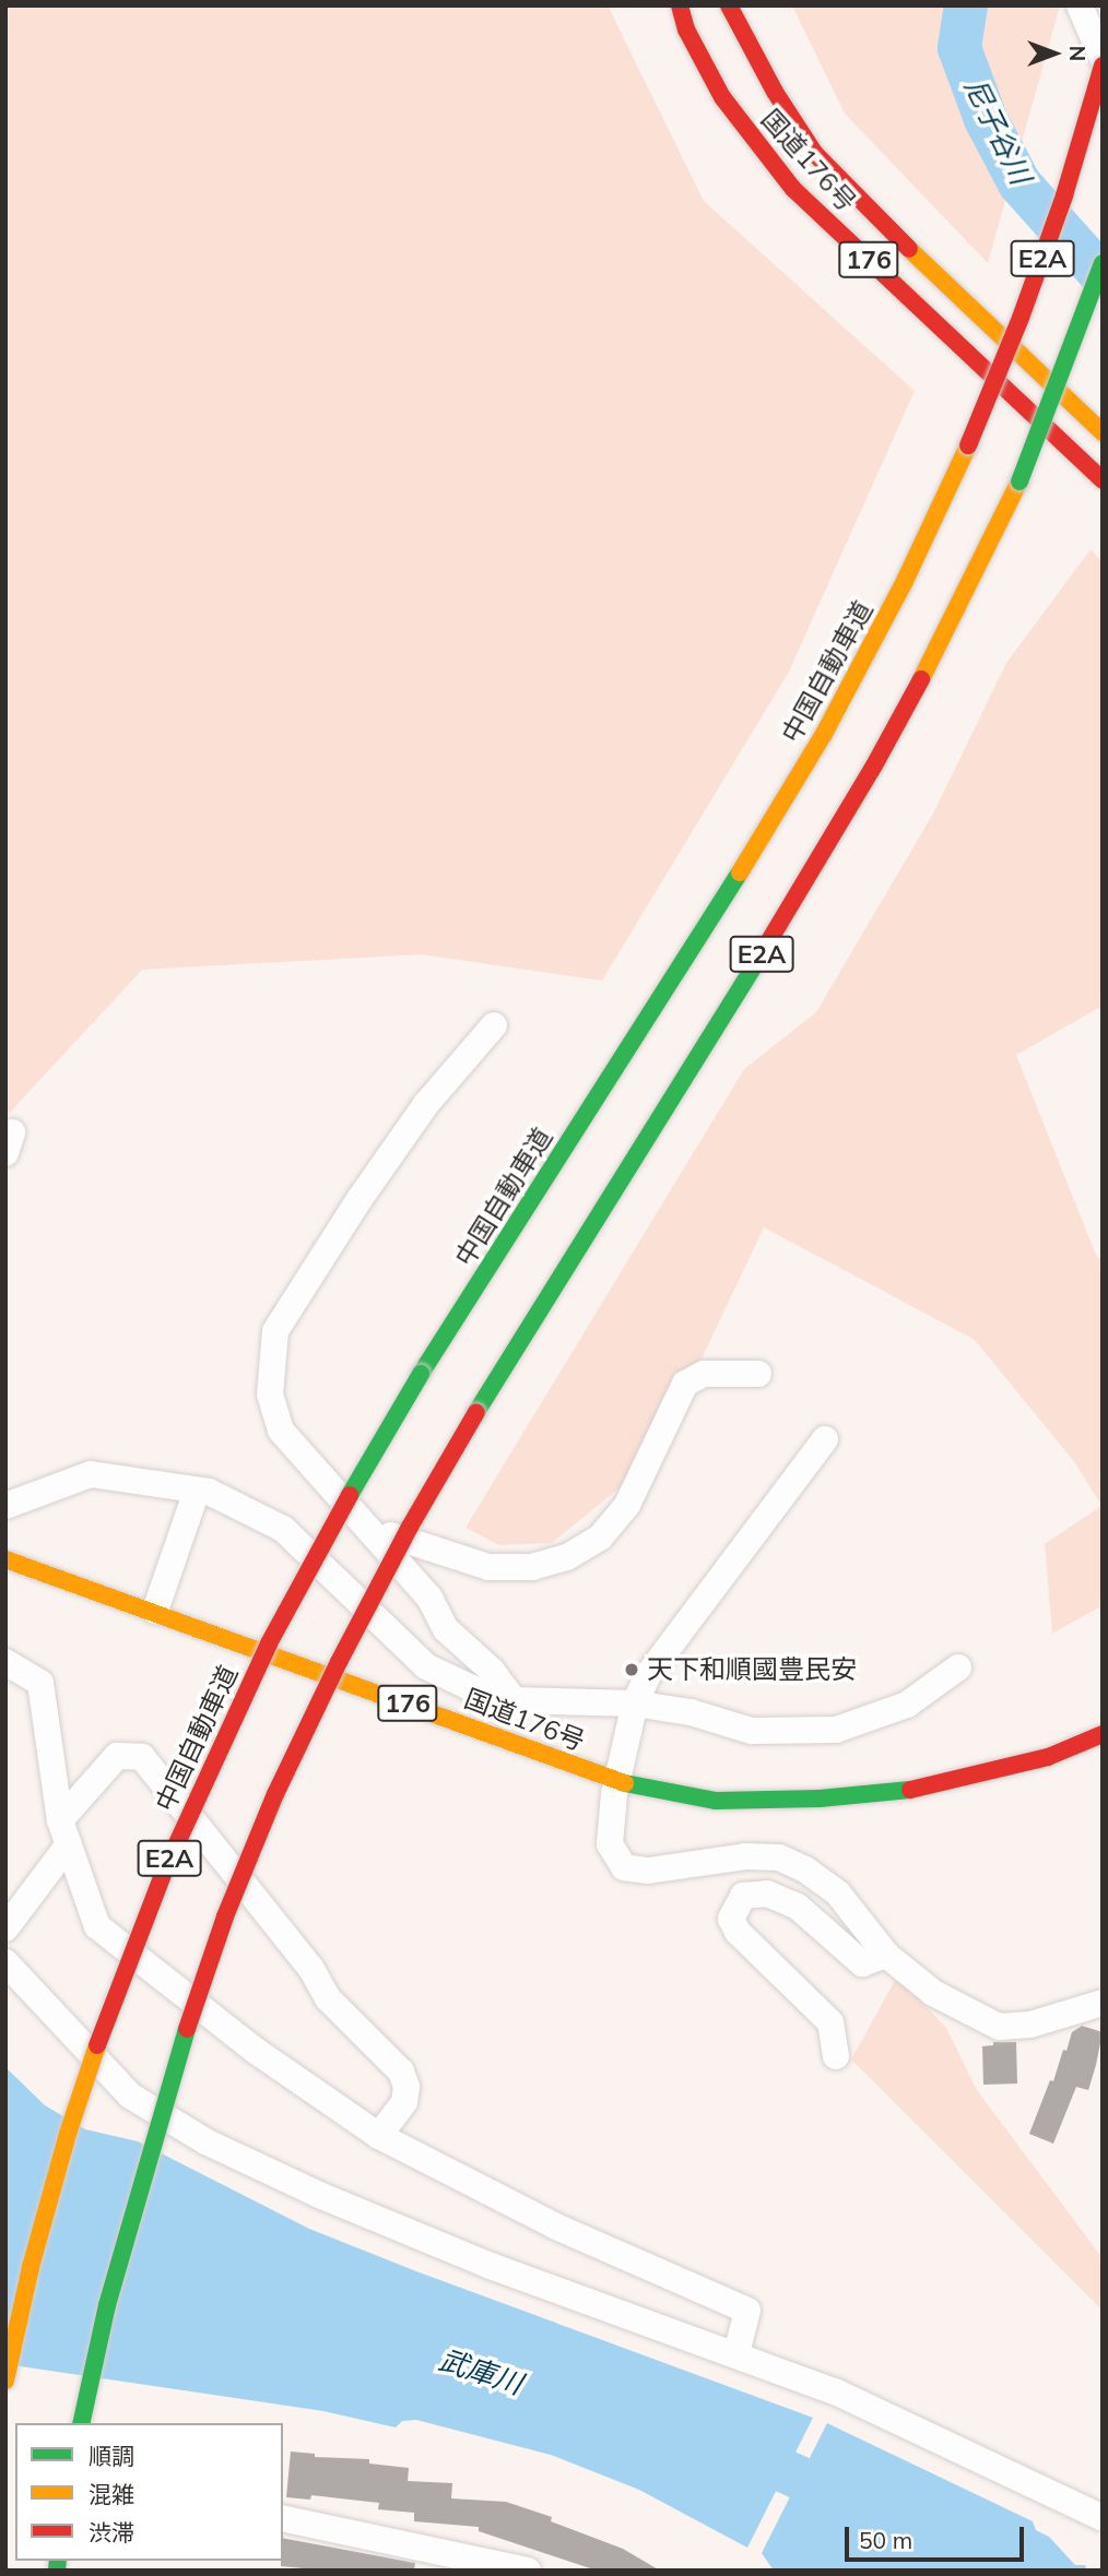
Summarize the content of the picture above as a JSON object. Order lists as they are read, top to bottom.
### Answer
{
  "streets": {
    "highway": [
      "国道176号",
      "E2A",
      "176",
      "中国自動車道"
    ]
  },
  "water": ["尼子谷川", "武庫川"],
  "places": ["天下和順國豊民安"],
  "legend": ["順調", "混雑", "渋滞"],
  "scale_bar": "50 m",
  "north": "right"
}
